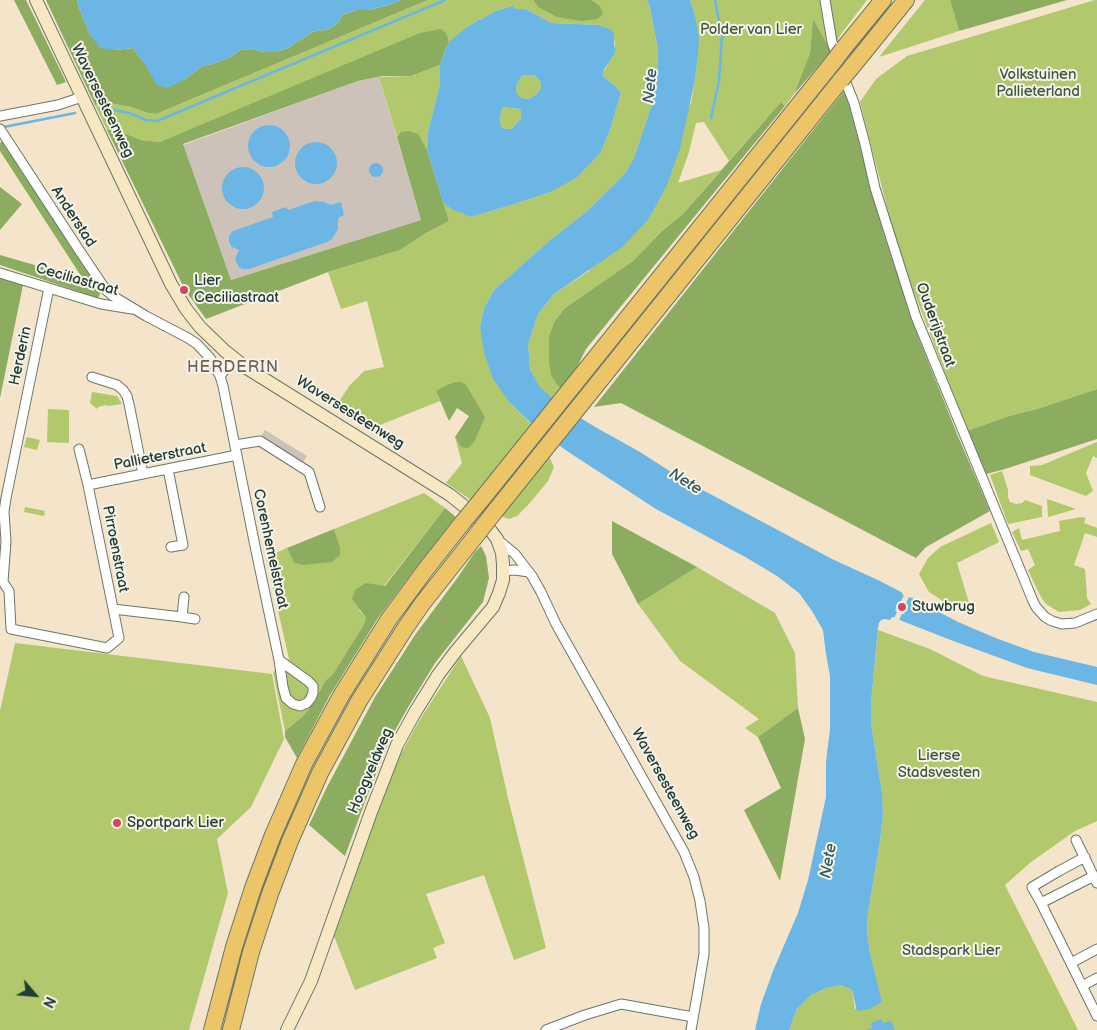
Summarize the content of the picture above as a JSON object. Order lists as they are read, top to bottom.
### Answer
{
  "streets": {
    "main road": ["Waversesteenweg", "Hoogveldweg"],
    "street": [
      "Anderstad",
      "Ceciliastraat",
      "Ouderijstraat",
      "Herderin",
      "Pallieterstraat",
      "Pirroenstraat",
      "Corenhemelstraat"
    ]
  },
  "crossings": [
    ["Waversesteenweg", "Hoogveldweg"],
    ["Anderstad", "Ceciliastraat"],
    ["Ceciliastraat", "Herderin"],
    ["Ceciliastraat", "Corenhemelstraat"],
    ["Herderin", "Pirroenstraat"],
    ["Pallieterstraat", "Pirroenstraat"],
    ["Pallieterstraat", "Corenhemelstraat"]
  ],
  "districts": ["HERDERIN"],
  "water": ["Nete"],
  "parks": [
    "Polder van Lier",
    "Volkstuinen Pallieterland",
    "Lierse Stadsvesten",
    "Stadspark Lier"
  ],
  "places": ["Lier Ceciliastraat", "Stuwbrug", "Sportpark Lier"],
  "north": "bottom right"
}
